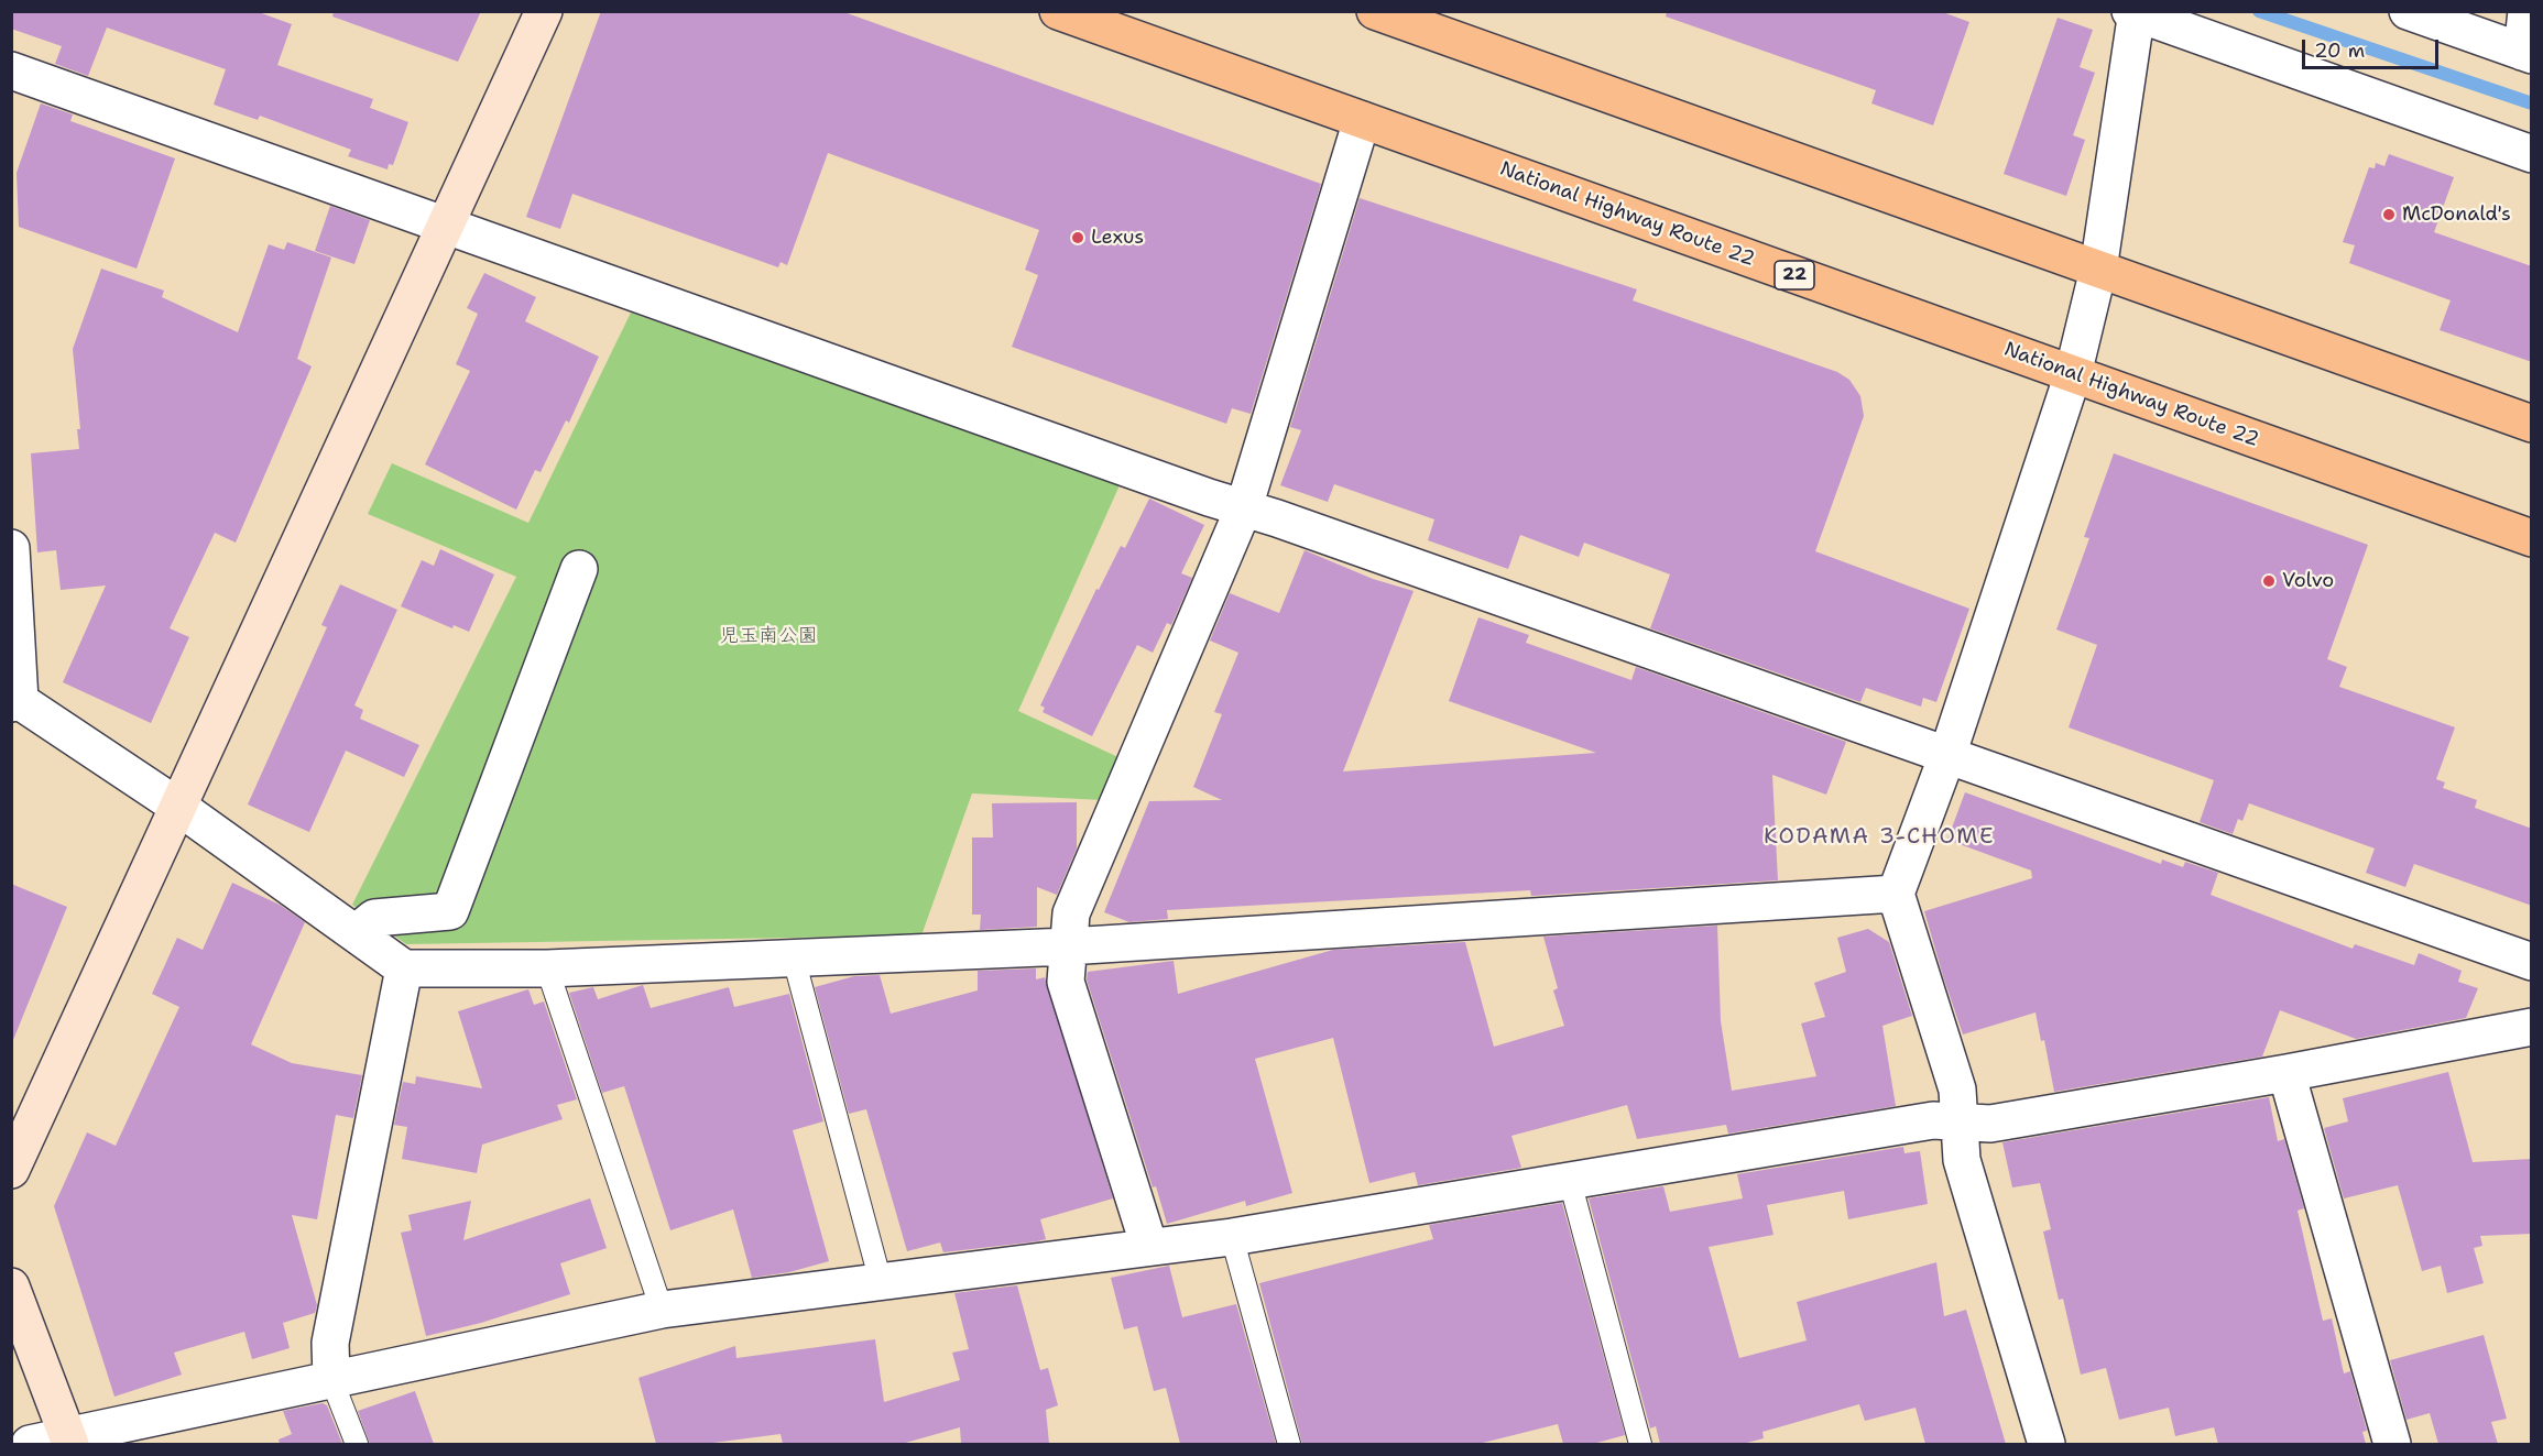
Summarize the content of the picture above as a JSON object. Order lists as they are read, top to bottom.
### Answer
{
  "streets": {
    "highway": ["National Highway Route 22", "22"]
  },
  "districts": ["KODAMA 3-CHOME"],
  "parks": ["児玉南公園"],
  "places": ["McDonald's", "Lexus", "Volvo"],
  "scale_bar": "20 m"
}
